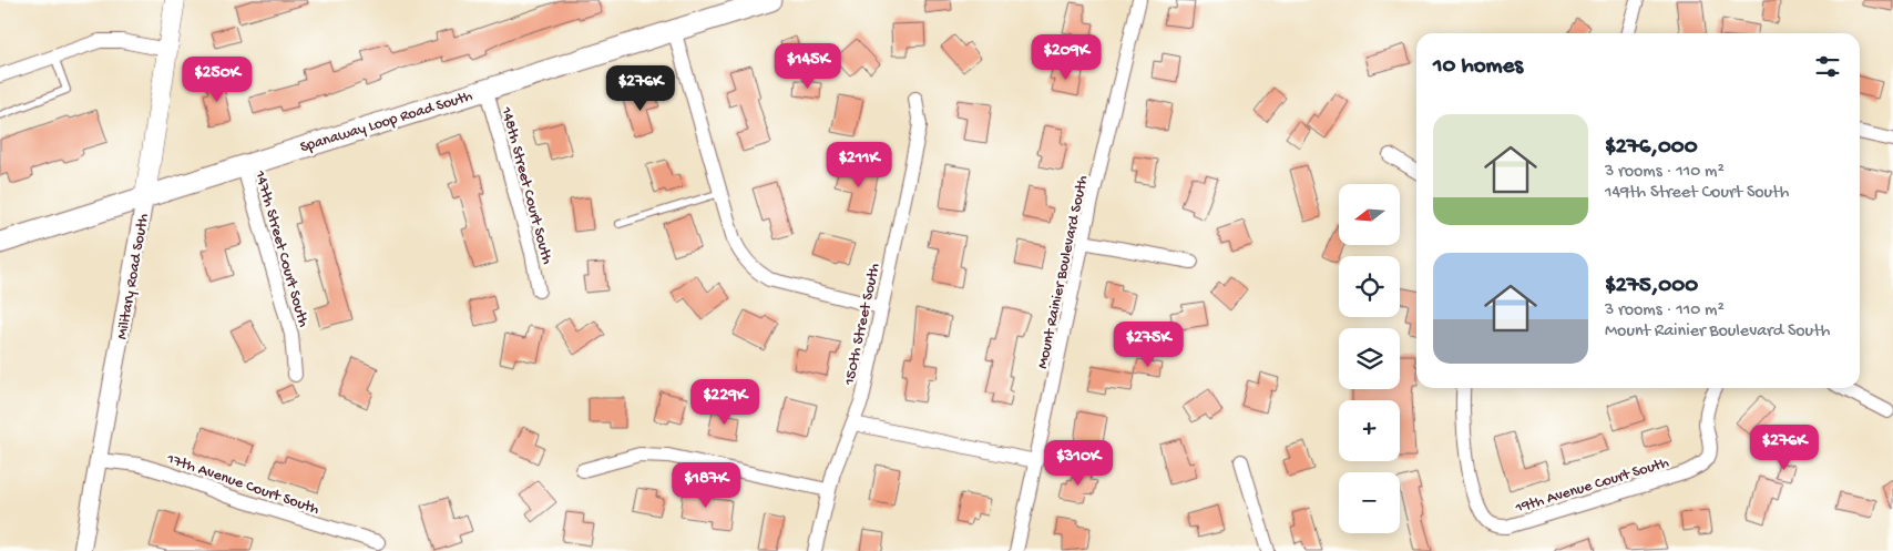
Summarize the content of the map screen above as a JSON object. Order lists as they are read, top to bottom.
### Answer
{
  "streets": {
    "main road": ["Spanaway Loop Road South", "Military Road South"],
    "street": [
      "148th Street Court South",
      "147th Street Court South",
      "Mount Rainier Boulevard South",
      "150th Street South",
      "17th Avenue Court South",
      "19th Avenue Court South"
    ]
  },
  "crossings": [
    ["Spanaway Loop Road South", "148th Street Court South"],
    ["Spanaway Loop Road South", "147th Street Court South"],
    ["Spanaway Loop Road South", "Military Road South"],
    ["Military Road South", "17th Avenue Court South"]
  ],
  "north": "left",
  "page": {
    "heading": "10 homes",
    "price": [
      "$209K",
      "$145K",
      "$250K",
      "$276K",
      "$211K",
      "$275K",
      "$229K",
      "$276K",
      "$310K",
      "$187K"
    ],
    "list": [
      {
        "name": "$276,000",
        "note": "3 rooms · 110 m² · 149th Street Court South"
      },
      {
        "name": "$275,000",
        "note": "3 rooms · 110 m² · Mount Rainier Boulevard South"
      }
    ],
    "map_buttons": ["+", "−"]
  }
}
